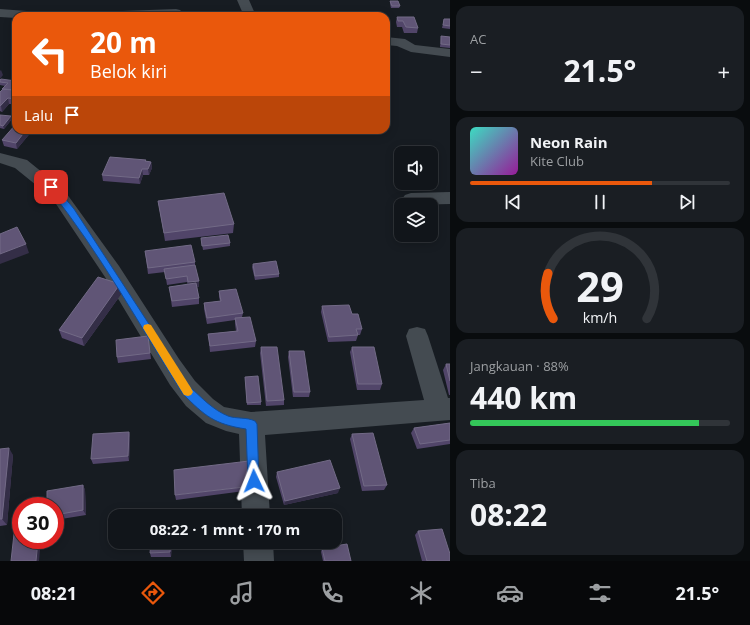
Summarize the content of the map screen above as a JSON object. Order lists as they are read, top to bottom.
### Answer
{
  "page": {
    "tile": [
      "AC",
      ["Jangkauan · 88%", "440 km"],
      ["Tiba", "08:22"]
    ],
    "turn": ["20 m", "Belok kiri"],
    "heat": ["−", "21.5°", "+"],
    "then": "Lalu",
    "song": ["Neon Rain", "Kite Club"],
    "limit": "30",
    "trip": "08:22 · 1 mnt · 170 m",
    "tabs": ["08:21", "21.5°"],
    "gauge": ["29", "km/h"]
  }
}
